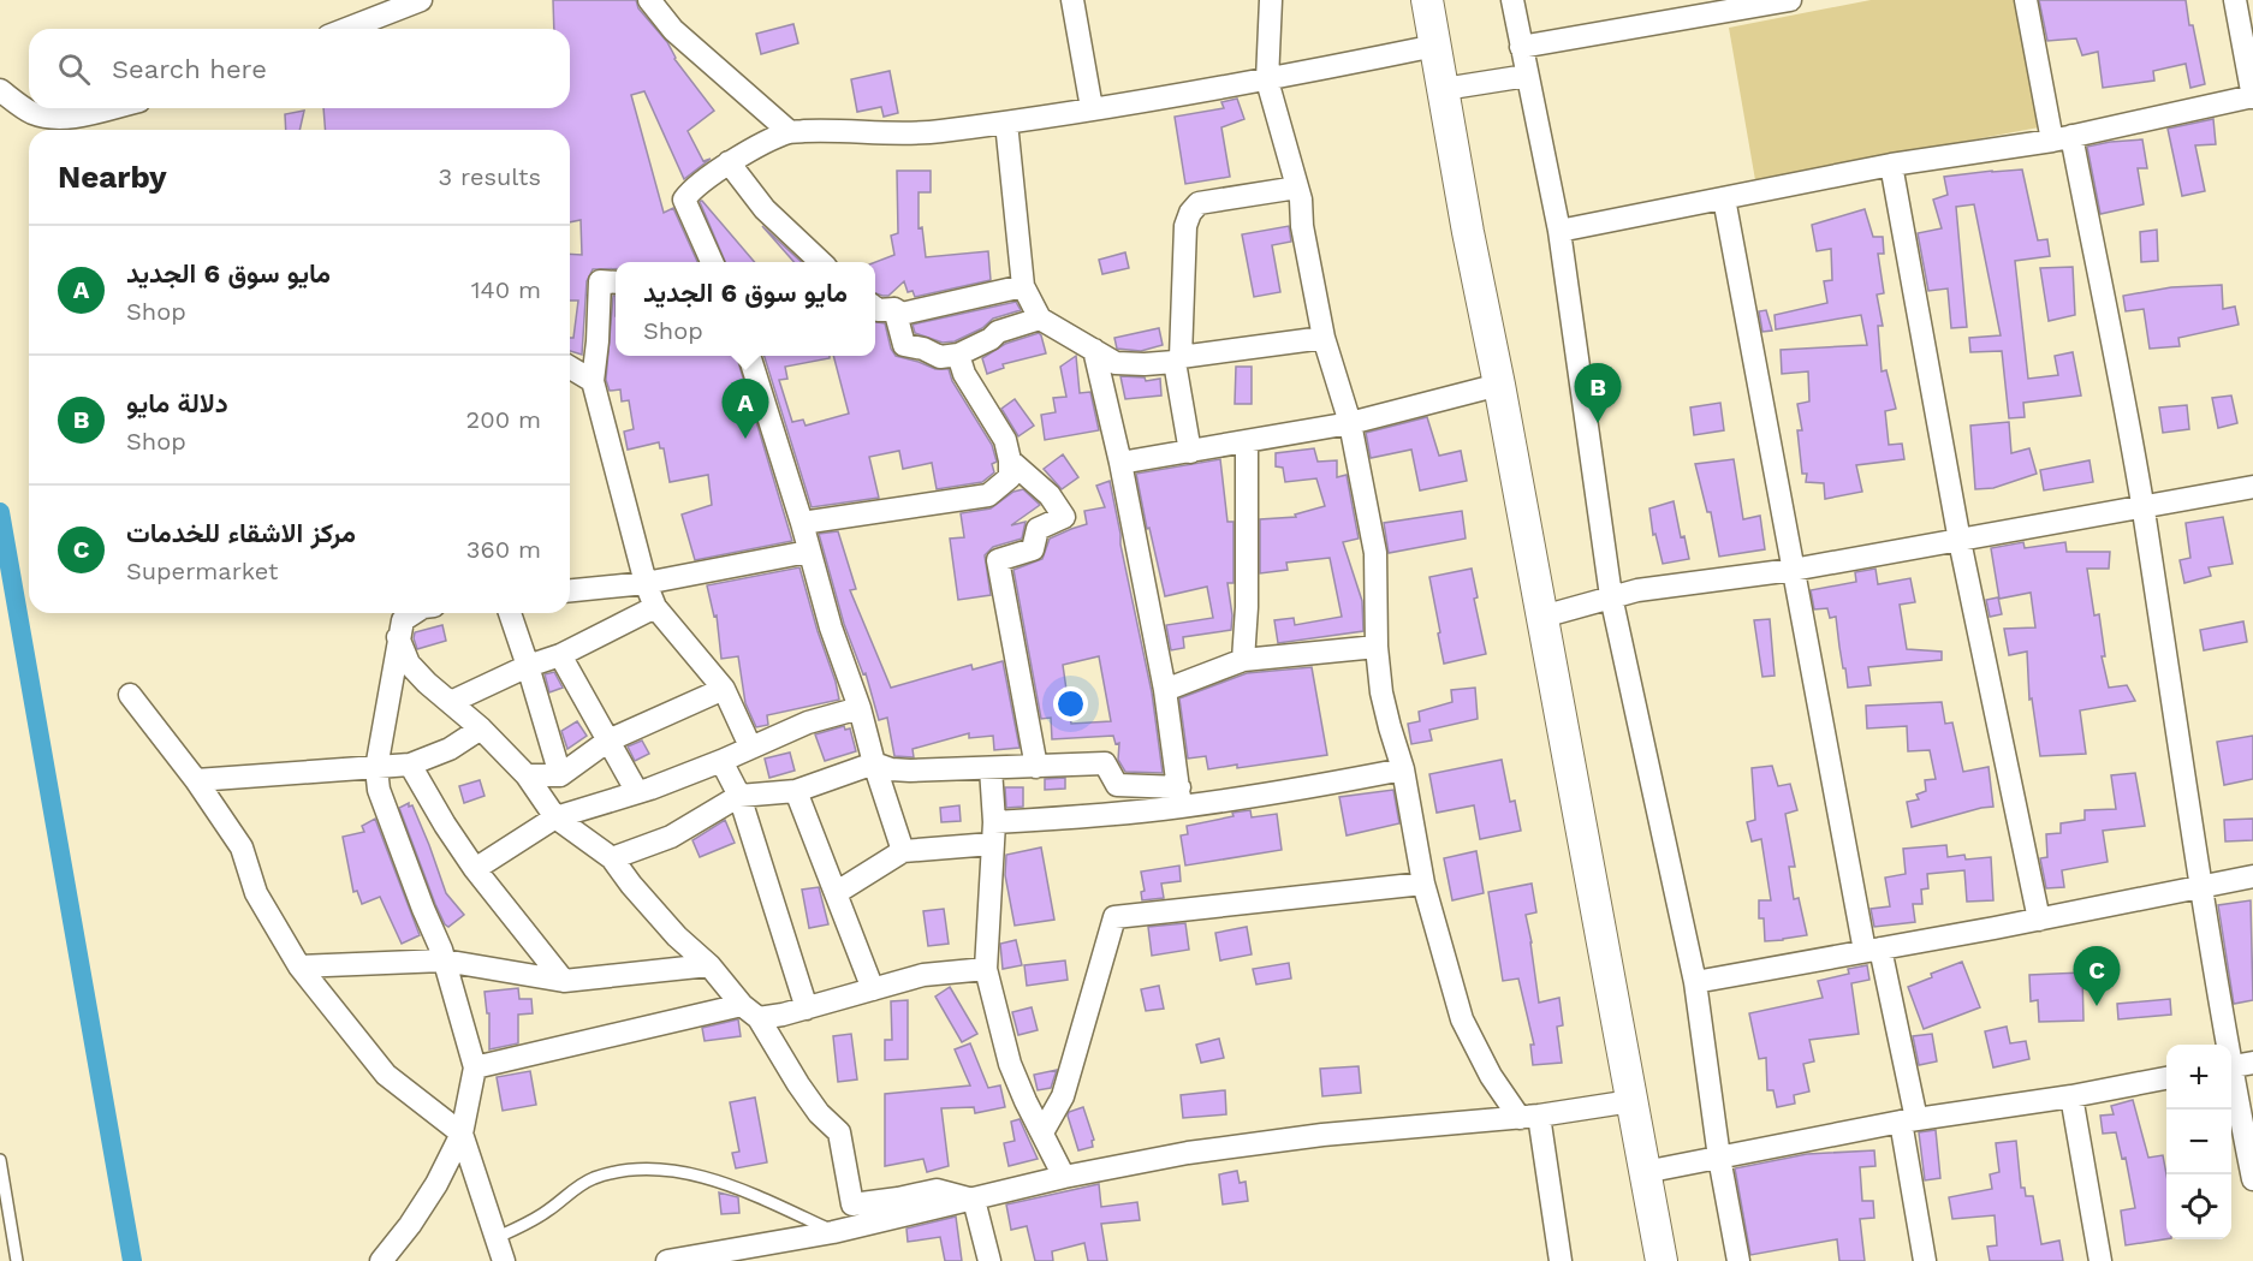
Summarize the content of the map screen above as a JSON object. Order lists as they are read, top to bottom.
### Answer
{
  "page": {
    "search": "Search here",
    "heading": ["Nearby", "3 results"],
    "list": [
      {
        "mark": "A",
        "name": "مايو سوق 6 الجديد",
        "note": "Shop",
        "value": "140 m"
      },
      {
        "mark": "B",
        "name": "دلالة مايو",
        "note": "Shop",
        "value": "200 m"
      },
      {
        "mark": "C",
        "name": "مركز الاشقاء للخدمات",
        "note": "Supermarket",
        "value": "360 m"
      }
    ],
    "popup": ["مايو سوق 6 الجديد", "Shop"],
    "pins": ["B", "A", "C"],
    "map_buttons": ["+", "−"]
  }
}
